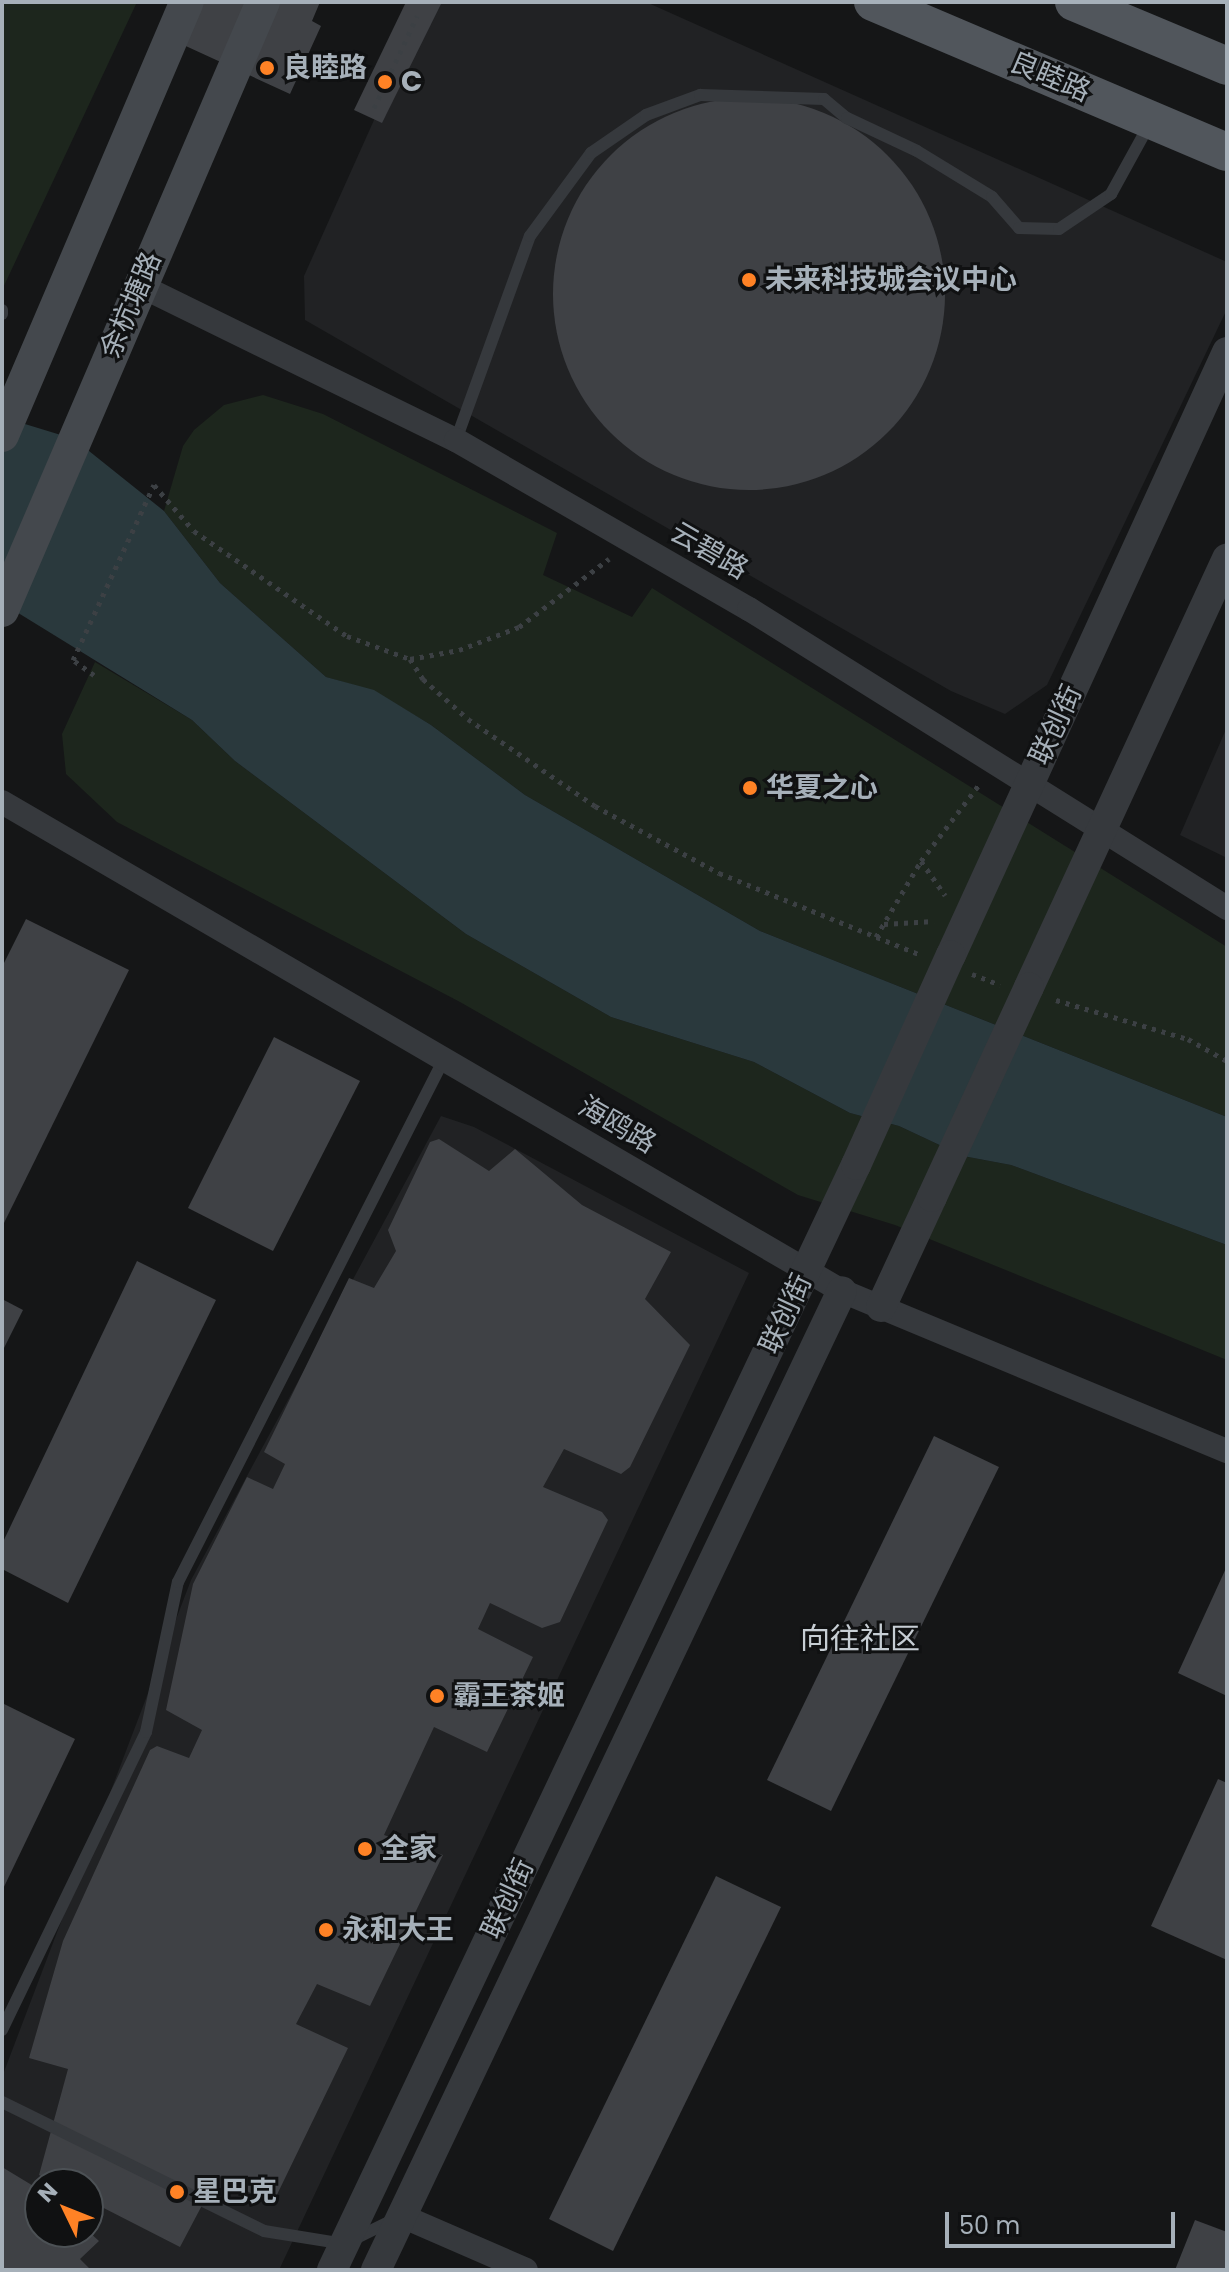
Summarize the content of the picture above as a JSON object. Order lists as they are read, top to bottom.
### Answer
{
  "streets": {
    "main road": ["良睦路", "余杭塘路"],
    "street": ["云碧路", "联创街", "海鸥路"]
  },
  "crossings": [
    ["余杭塘路", "云碧路"],
    ["云碧路", "联创街"],
    ["联创街", "海鸥路"]
  ],
  "districts": ["向往社区"],
  "places": [
    "良睦路",
    "C",
    "未来科技城会议中心",
    "华夏之心",
    "霸王茶姬",
    "全家",
    "永和大王",
    "星巴克"
  ],
  "scale_bar": "50 m",
  "north": "top left"
}
